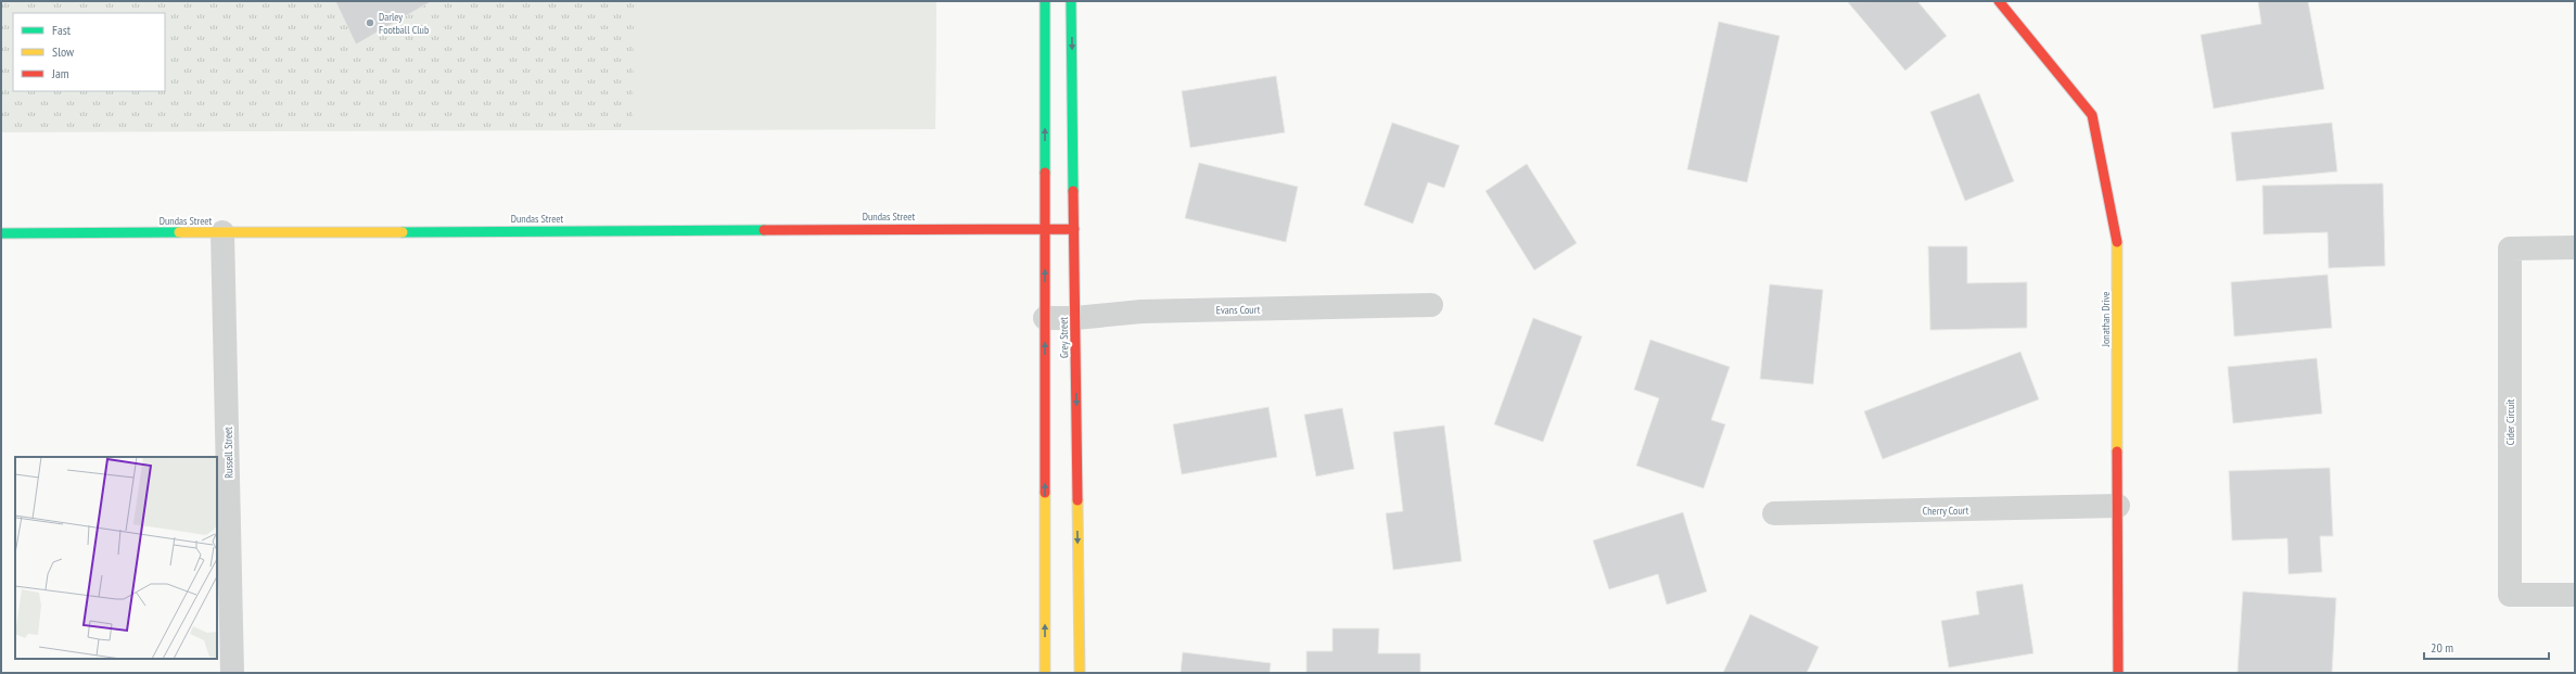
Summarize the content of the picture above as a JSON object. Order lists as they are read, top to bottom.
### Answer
{
  "streets": {
    "street": [
      "Dundas Street",
      "Evans Court",
      "Jonathan Drive",
      "Grey Street",
      "Cider Circuit",
      "Russell Street",
      "Cherry Court"
    ]
  },
  "crossings": [
    ["Dundas Street", "Grey Street"],
    ["Dundas Street", "Russell Street"],
    ["Evans Court", "Grey Street"],
    ["Jonathan Drive", "Cherry Court"]
  ],
  "places": ["Darley Football Club"],
  "legend": ["Fast", "Slow", "Jam"],
  "scale_bar": "20 m"
}
